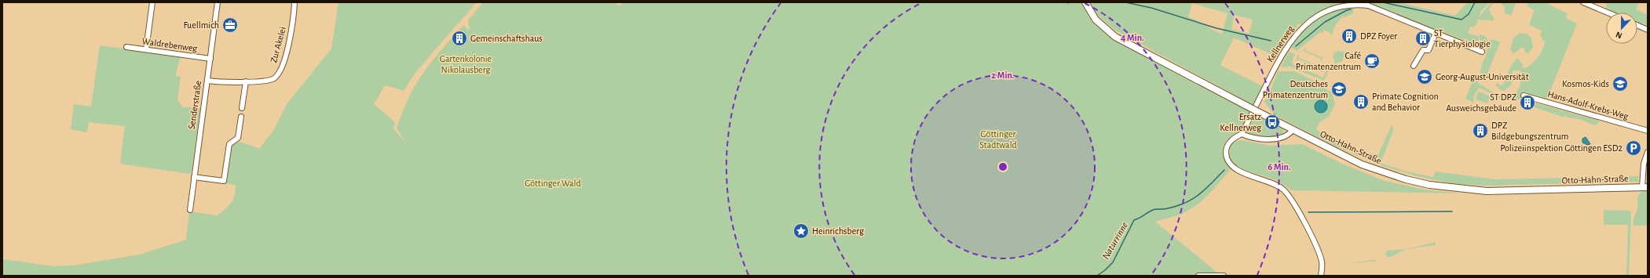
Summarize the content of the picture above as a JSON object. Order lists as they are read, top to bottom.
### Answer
{
  "streets": {
    "street": [
      "Kellnerweg",
      "Waldrebenweg",
      "Zur Akelei",
      "Senderstraße",
      "Hans-Adolf-Krebs-Weg",
      "Otto-Hahn-Straße"
    ]
  },
  "crossings": [
    ["Waldrebenweg", "Senderstraße"],
    ["Zur Akelei", "Senderstraße"]
  ],
  "water": ["Naturrinne"],
  "parks": ["Gartenkolonie Nikolausberg", "Göttinger Stadtwald", "Göttinger Wald"],
  "places": {
    "office": ["Fuellmich"],
    "building": [
      "DPZ Foyer",
      "Gemeinschaftshaus",
      "ST Tierphysiologie",
      "Primate Cognition and Behavior",
      "ST DPZ Ausweichsgebäude",
      "DPZ Bildgebungszentrum"
    ],
    "cafe": ["Café Primatenzentrum"],
    "school or university": ["Georg-August-Universität", "Kosmos-Kids", "Deutsches Primatenzentrum"],
    "bus stop": ["Ersatz Kellnerweg"],
    "parking": ["Polizeiinspektion Göttingen ESD2"],
    "place": ["Heinrichsberg"]
  },
  "north": "bottom",
  "rings": ["4 Min.", "2 Min.", "6 Min."]
}
